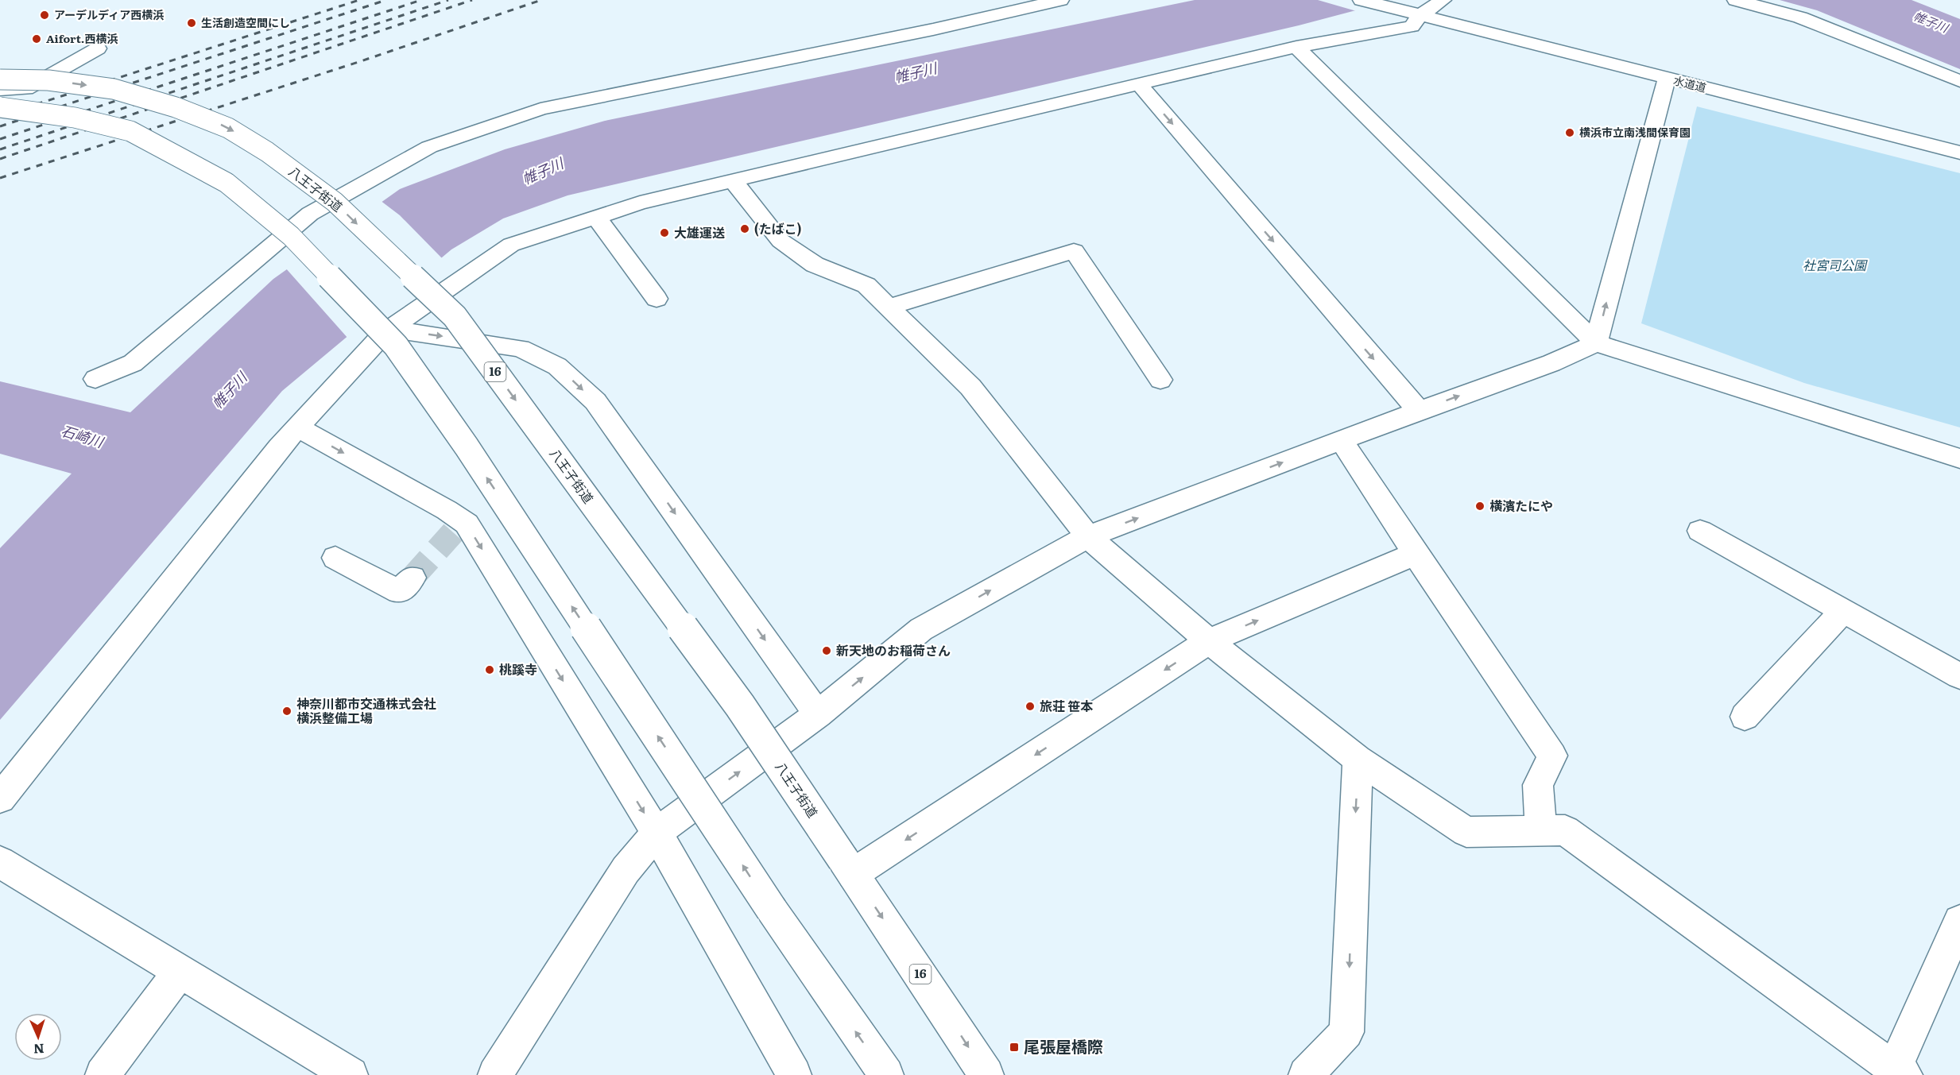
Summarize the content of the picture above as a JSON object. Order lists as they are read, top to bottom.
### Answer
{
  "streets": {
    "main road": ["水道道", "八王子街道", "16"]
  },
  "water": ["帷子川", "石崎川"],
  "parks": ["社宮司公園"],
  "places": {
    "other": [
      "アーデルディア西横浜",
      "生活創造空間にし",
      "Aifort.西横浜",
      "横浜市立南浅間保育園",
      "(たばこ)",
      "大雄運送",
      "横濱たにや",
      "新天地のお稲荷さん",
      "桃蹊寺",
      "旅荘 笹本",
      "神奈川都市交通株式会社 横浜整備工場"
    ],
    "transit": ["尾張屋橋際"]
  },
  "north": "bottom"
}
